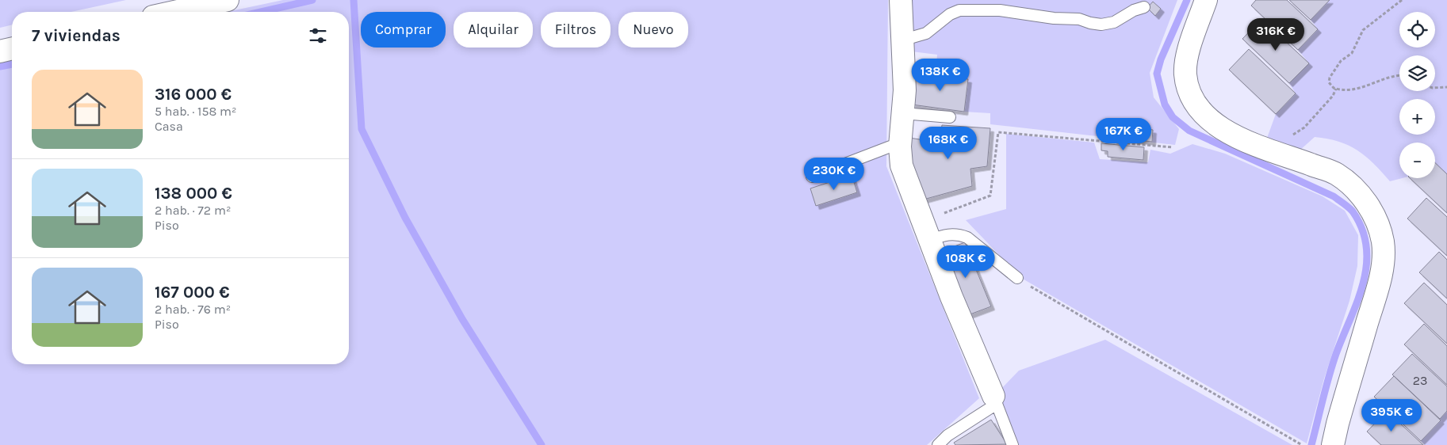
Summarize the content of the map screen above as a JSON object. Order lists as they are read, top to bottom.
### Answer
{
  "house_numbers": ["23"],
  "page": {
    "map_buttons": ["+", "−"],
    "chip": [
      "Comprar",
      "Alquilar",
      "Filtros",
      "Nuevo"
    ],
    "heading": "7 viviendas",
    "price": [
      "316K €",
      "138K €",
      "167K €",
      "168K €",
      "230K €",
      "108K €",
      "395K €"
    ],
    "list": [
      {
        "name": "316 000 €",
        "note": "5 hab. · 158 m² · Casa"
      },
      {
        "name": "138 000 €",
        "note": "2 hab. · 72 m² · Piso"
      },
      {
        "name": "167 000 €",
        "note": "2 hab. · 76 m² · Piso"
      }
    ]
  }
}
